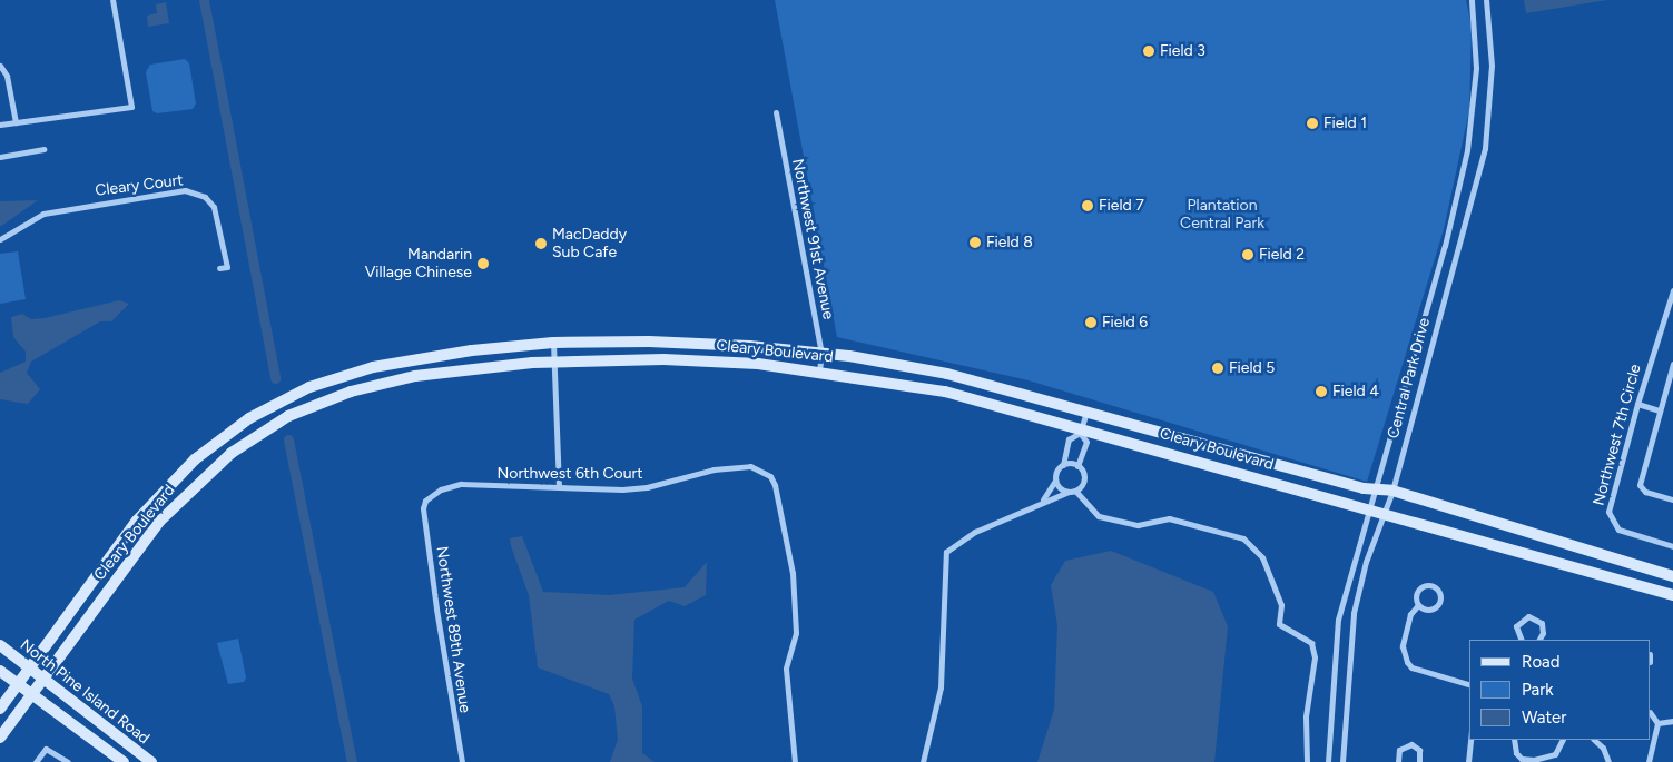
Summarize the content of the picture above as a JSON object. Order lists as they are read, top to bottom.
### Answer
{
  "streets": {
    "street": [
      "Cleary Court",
      "Northwest 91st Avenue",
      "Cleary Boulevard",
      "Central Park Drive",
      "Northwest 7th Circle",
      "Northwest 6th Court",
      "Northwest 89th Avenue",
      "North Pine Island Road"
    ]
  },
  "crossings": [
    ["Northwest 91st Avenue", "Cleary Boulevard"],
    ["Cleary Boulevard", "Central Park Drive"],
    ["Cleary Boulevard", "North Pine Island Road"],
    ["Northwest 6th Court", "Northwest 89th Avenue"]
  ],
  "parks": ["Plantation Central Park"],
  "places": [
    "Field 3",
    "Field 1",
    "Field 7",
    "Field 8",
    "MacDaddy Sub Cafe",
    "Field 2",
    "Mandarin Village Chinese",
    "Field 6",
    "Field 5",
    "Field 4"
  ],
  "legend": ["Road", "Park", "Water"]
}
